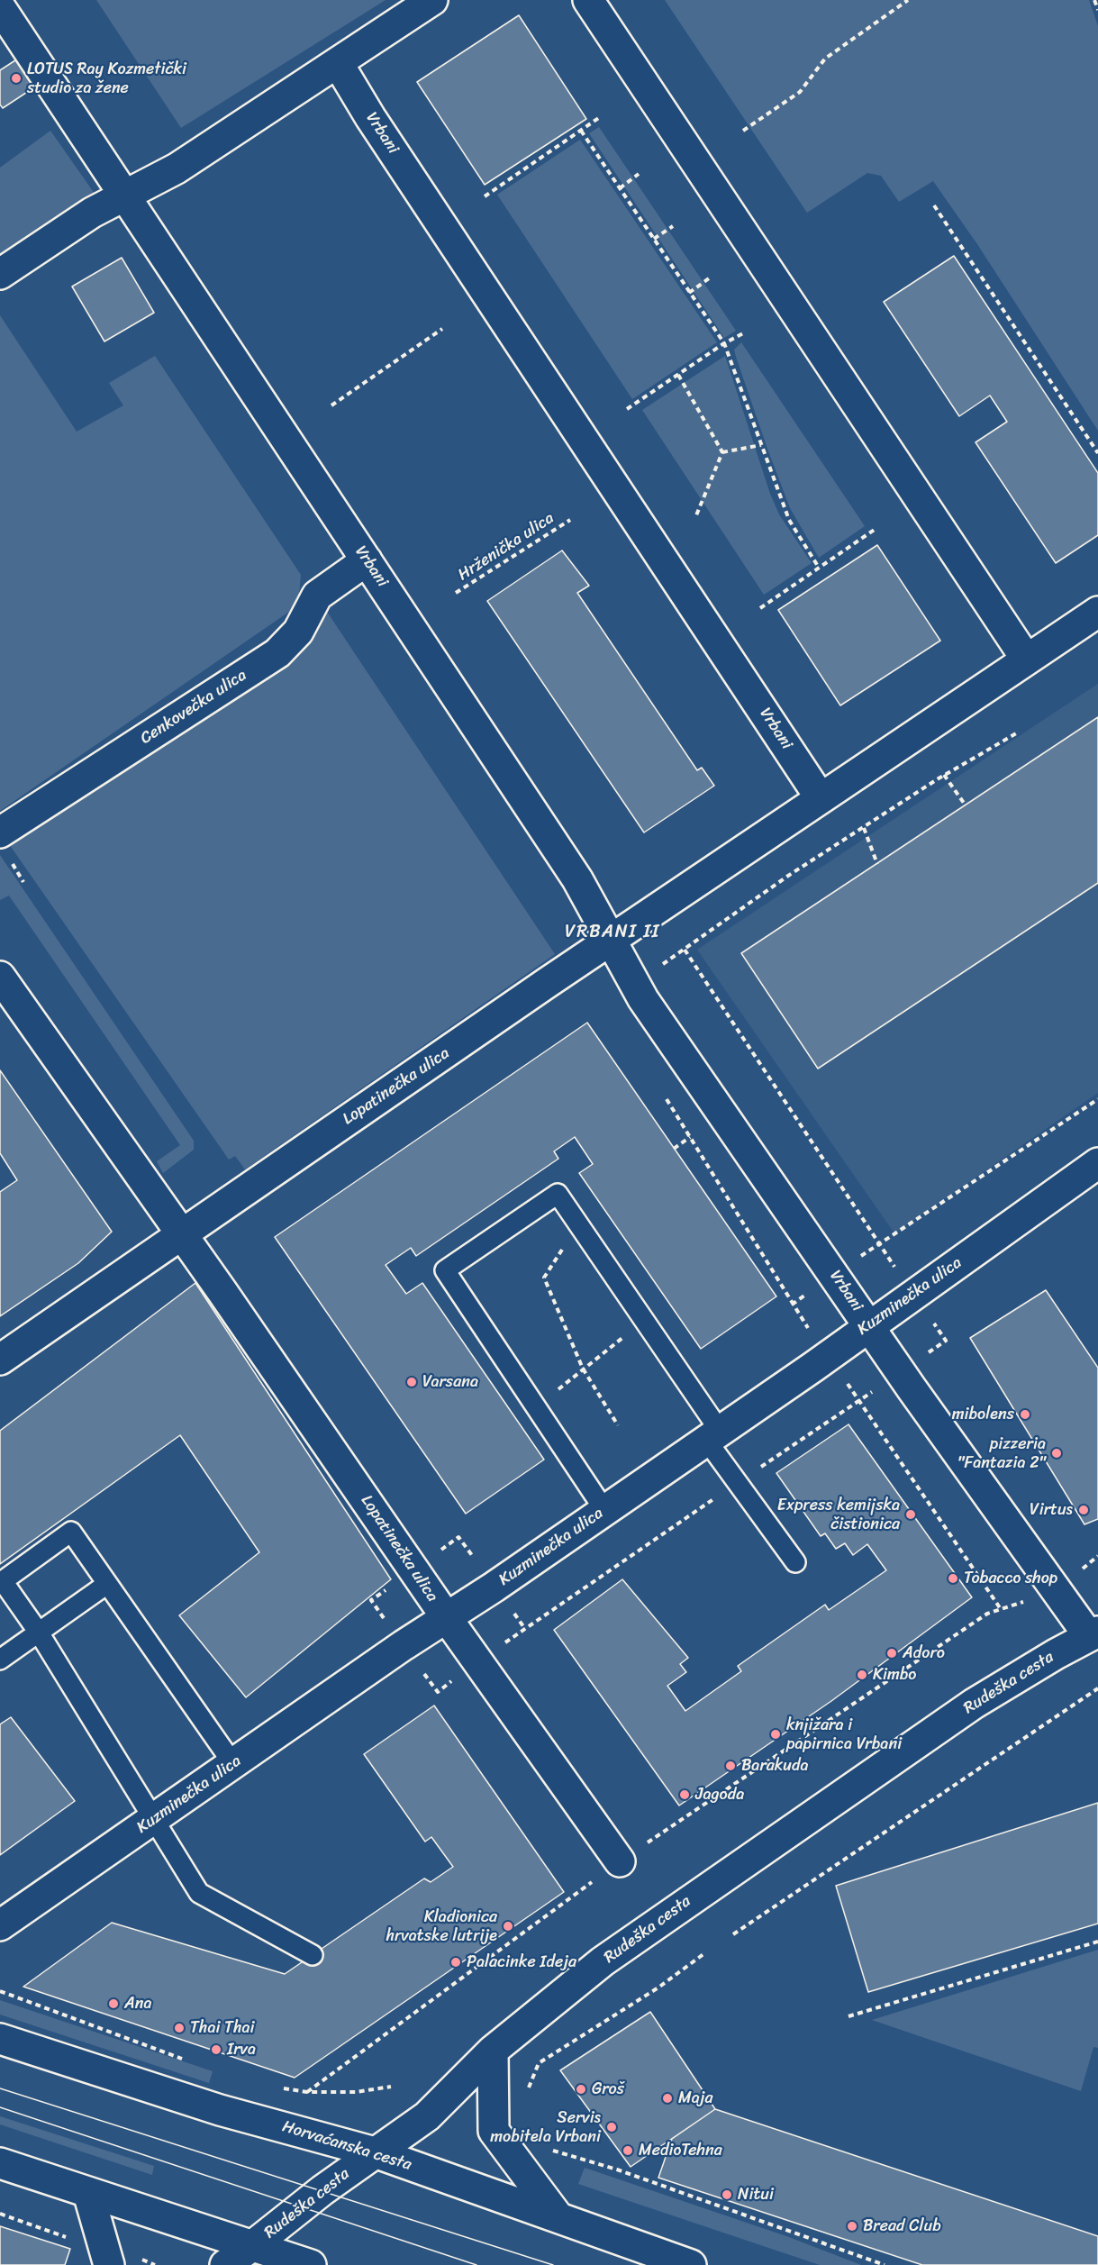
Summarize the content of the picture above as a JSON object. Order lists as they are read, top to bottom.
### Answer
{
  "streets": {
    "street": [
      "Vrbani",
      "Cenkovečka ulica",
      "Lopatinečka ulica",
      "Kuzminečka ulica",
      "Rudeška cesta",
      "Horvaćanska cesta"
    ],
    "path": ["Hrženička ulica"]
  },
  "crossings": [
    ["Vrbani", "Cenkovečka ulica"],
    ["Vrbani", "Lopatinečka ulica"],
    ["Vrbani", "Kuzminečka ulica"],
    ["Vrbani", "Rudeška cesta"],
    ["Lopatinečka ulica", "Kuzminečka ulica"],
    ["Rudeška cesta", "Horvaćanska cesta"]
  ],
  "districts": ["VRBANI II"],
  "places": [
    "LOTUS Ray Kozmetički studio za žene",
    "Varsana",
    "mibolens",
    "pizzeria \"Fantazia 2\"",
    "Virtus",
    "Express kemijska čistionica",
    "Tobacco shop",
    "Adoro",
    "Kimbo",
    "knjižara i papirnica Vrbani",
    "Barakuda",
    "Jagoda",
    "Kladionica hrvatske lutrije",
    "Palacinke Ideja",
    "Ana",
    "Thai Thai",
    "Irva",
    "Groš",
    "Maja",
    "Servis mobitela Vrbani",
    "MedioTehna",
    "Nitui",
    "Bread Club"
  ]
}
